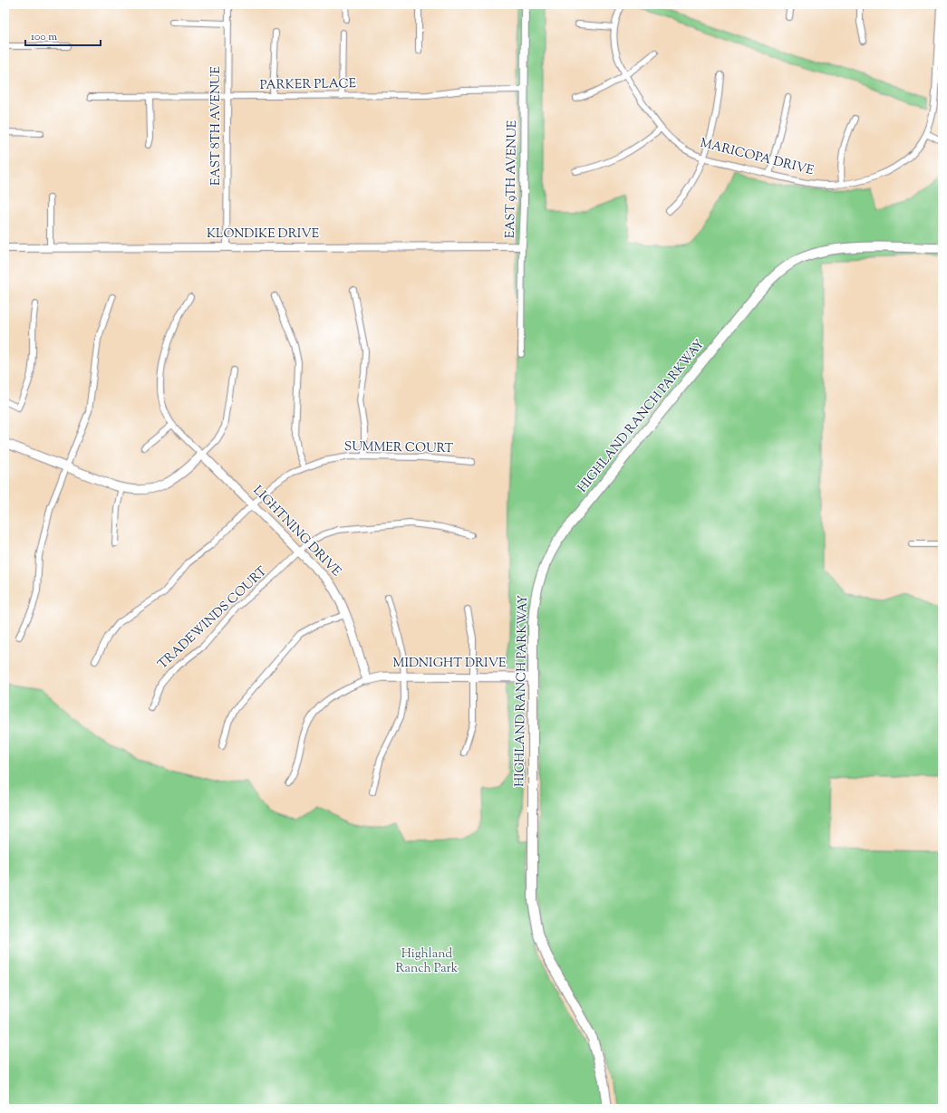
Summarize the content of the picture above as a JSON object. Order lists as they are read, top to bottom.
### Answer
{
  "streets": {
    "main road": ["HIGHLAND RANCH PARKWAY", "LIGHTNING DRIVE", "MIDNIGHT DRIVE"],
    "street": [
      "PARKER PLACE",
      "EAST 8TH AVENUE",
      "MARICOPA DRIVE",
      "EAST 9TH AVENUE",
      "KLONDIKE DRIVE",
      "SUMMER COURT",
      "TRADEWINDS COURT"
    ]
  },
  "crossings": [
    ["PARKER PLACE", "EAST 8TH AVENUE"],
    ["PARKER PLACE", "EAST 9TH AVENUE"],
    ["EAST 8TH AVENUE", "KLONDIKE DRIVE"],
    ["EAST 9TH AVENUE", "KLONDIKE DRIVE"],
    ["HIGHLAND RANCH PARKWAY", "MIDNIGHT DRIVE"],
    ["SUMMER COURT", "LIGHTNING DRIVE"],
    ["LIGHTNING DRIVE", "TRADEWINDS COURT"],
    ["LIGHTNING DRIVE", "MIDNIGHT DRIVE"]
  ],
  "parks": ["Highland Ranch Park"],
  "scale_bar": "100 m"
}
